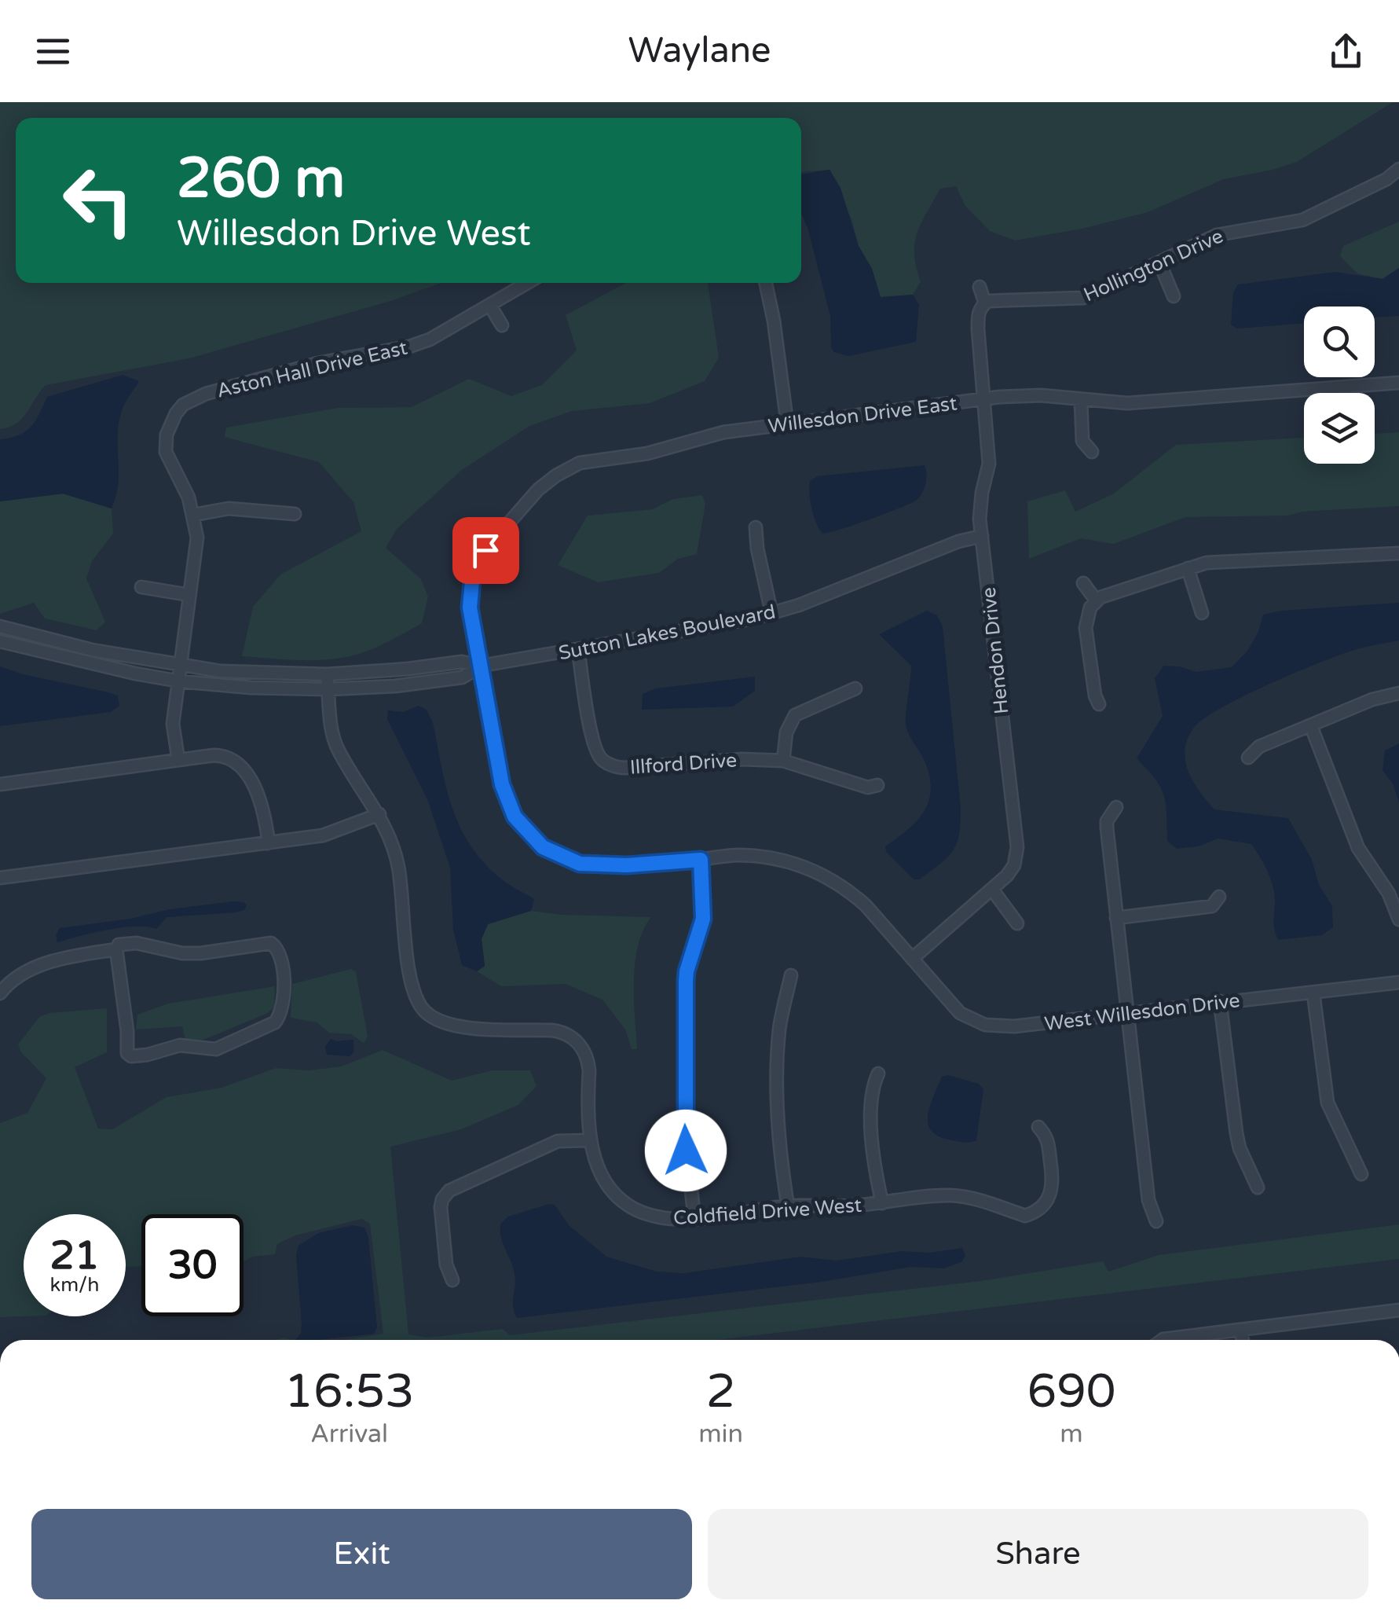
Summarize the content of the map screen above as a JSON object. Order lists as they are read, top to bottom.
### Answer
{
  "streets": {
    "street": [
      "Hollington Drive",
      "Aston Hall Drive East",
      "Willesdon Drive East",
      "Sutton Lakes Boulevard",
      "Hendon Drive",
      "Illford Drive",
      "West Willesdon Drive",
      "Coldfield Drive West"
    ]
  },
  "crossings": [
    ["Hollington Drive", "Hendon Drive"],
    ["Willesdon Drive East", "Sutton Lakes Boulevard"],
    ["Willesdon Drive East", "Hendon Drive"],
    ["Willesdon Drive East", "West Willesdon Drive"],
    ["Sutton Lakes Boulevard", "Hendon Drive"],
    ["Sutton Lakes Boulevard", "Illford Drive"],
    ["Sutton Lakes Boulevard", "Coldfield Drive West"],
    ["Hendon Drive", "West Willesdon Drive"]
  ],
  "page": {
    "header": "Waylane",
    "turn": ["260 m", "Willesdon Drive West"],
    "speed": "21 km/h",
    "limit": "30",
    "eta": [
      "16:53",
      "Arrival",
      "2",
      "min",
      "690",
      "m"
    ],
    "buttons": ["Exit", "Share"]
  }
}
